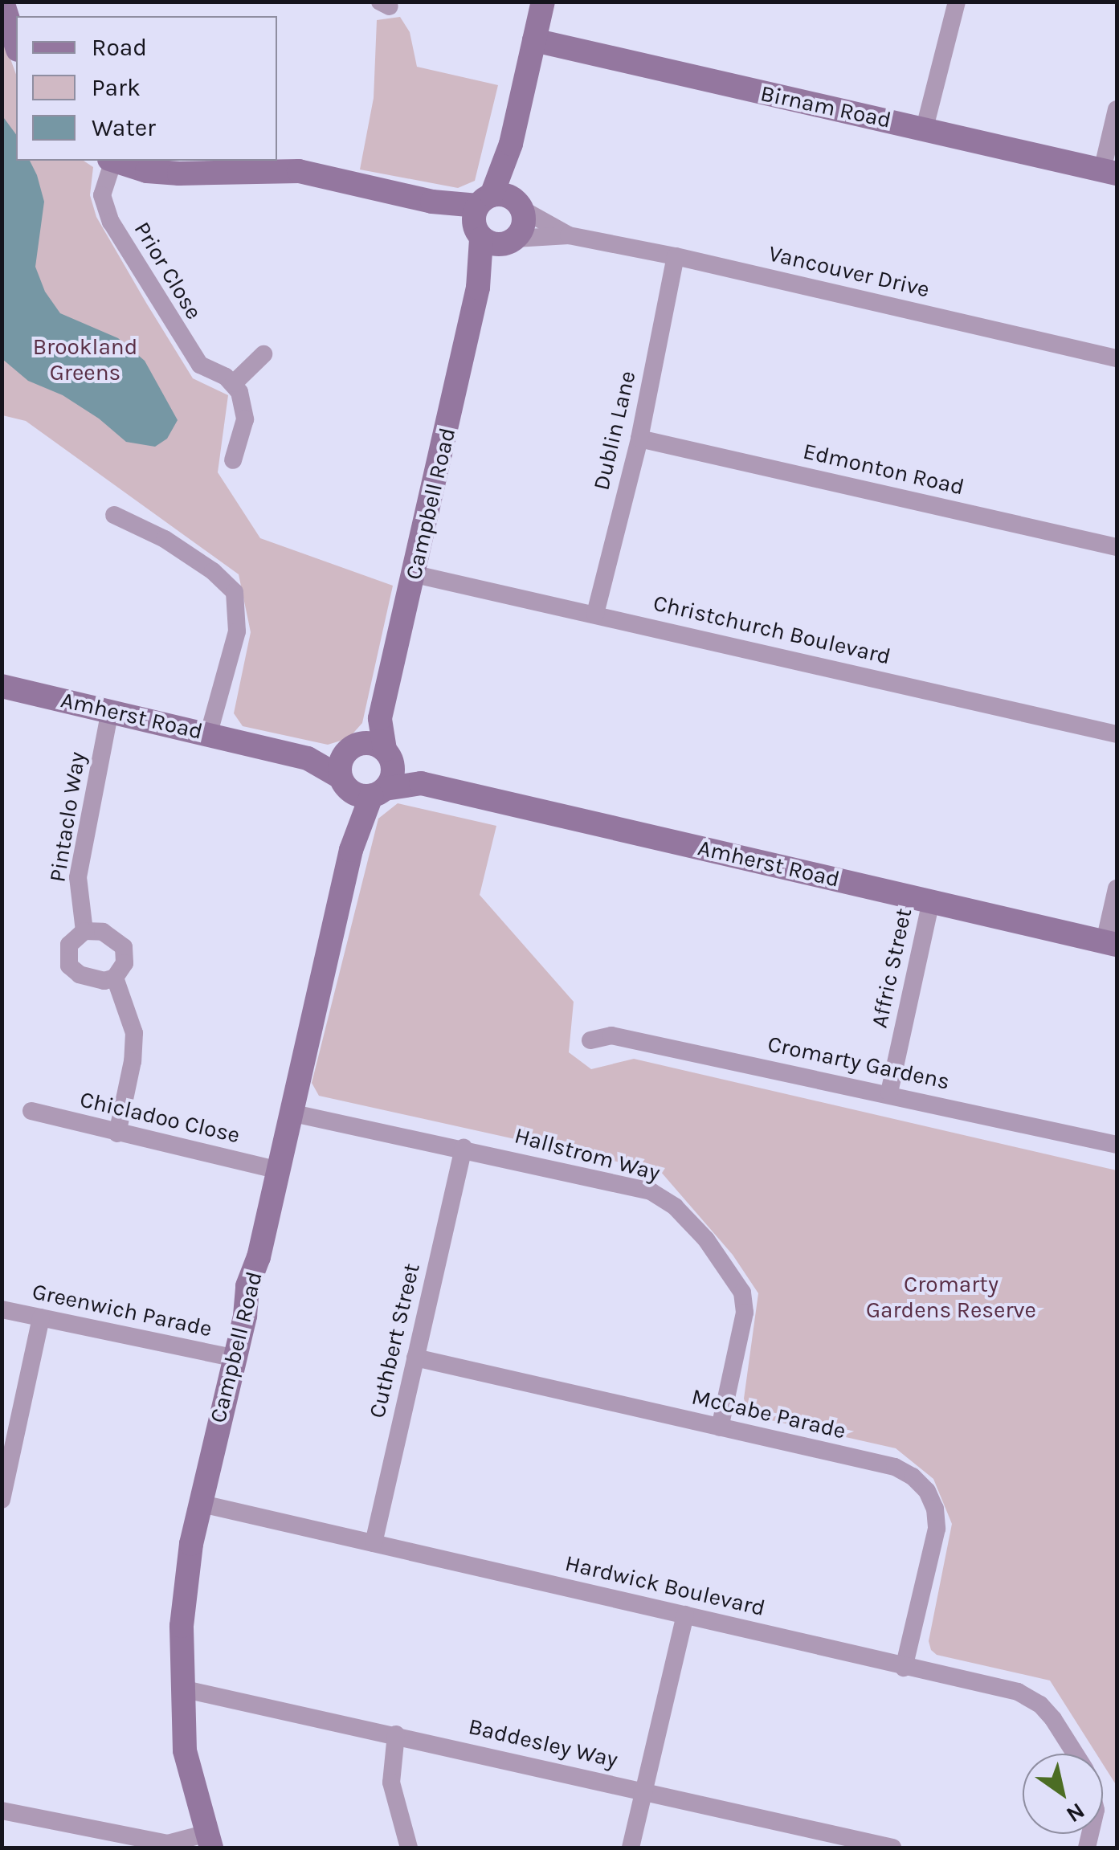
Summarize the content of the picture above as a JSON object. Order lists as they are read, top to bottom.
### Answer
{
  "streets": {
    "street": [
      "Birnam Road",
      "Prior Close",
      "Vancouver Drive",
      "Dublin Lane",
      "Edmonton Road",
      "Campbell Road",
      "Christchurch Boulevard",
      "Amherst Road",
      "Pintaclo Way",
      "Affric Street",
      "Cromarty Gardens",
      "Chicladoo Close",
      "Hallstrom Way",
      "Greenwich Parade",
      "Cuthbert Street",
      "McCabe Parade",
      "Hardwick Boulevard",
      "Baddesley Way"
    ]
  },
  "crossings": [
    ["Birnam Road", "Campbell Road"],
    ["Vancouver Drive", "Dublin Lane"],
    ["Vancouver Drive", "Campbell Road"],
    ["Dublin Lane", "Edmonton Road"],
    ["Dublin Lane", "Christchurch Boulevard"],
    ["Campbell Road", "Christchurch Boulevard"],
    ["Campbell Road", "Amherst Road"],
    ["Campbell Road", "Chicladoo Close"],
    ["Campbell Road", "Hallstrom Way"],
    ["Campbell Road", "Greenwich Parade"],
    ["Campbell Road", "Hardwick Boulevard"],
    ["Campbell Road", "Baddesley Way"],
    ["Amherst Road", "Pintaclo Way"],
    ["Amherst Road", "Affric Street"],
    ["Affric Street", "Cromarty Gardens"],
    ["Hallstrom Way", "Cuthbert Street"],
    ["Hallstrom Way", "McCabe Parade"],
    ["Cuthbert Street", "McCabe Parade"],
    ["Cuthbert Street", "Hardwick Boulevard"],
    ["McCabe Parade", "Hardwick Boulevard"]
  ],
  "parks": ["Brookland Greens", "Cromarty Gardens Reserve"],
  "legend": ["Road", "Park", "Water"],
  "north": "bottom right"
}
